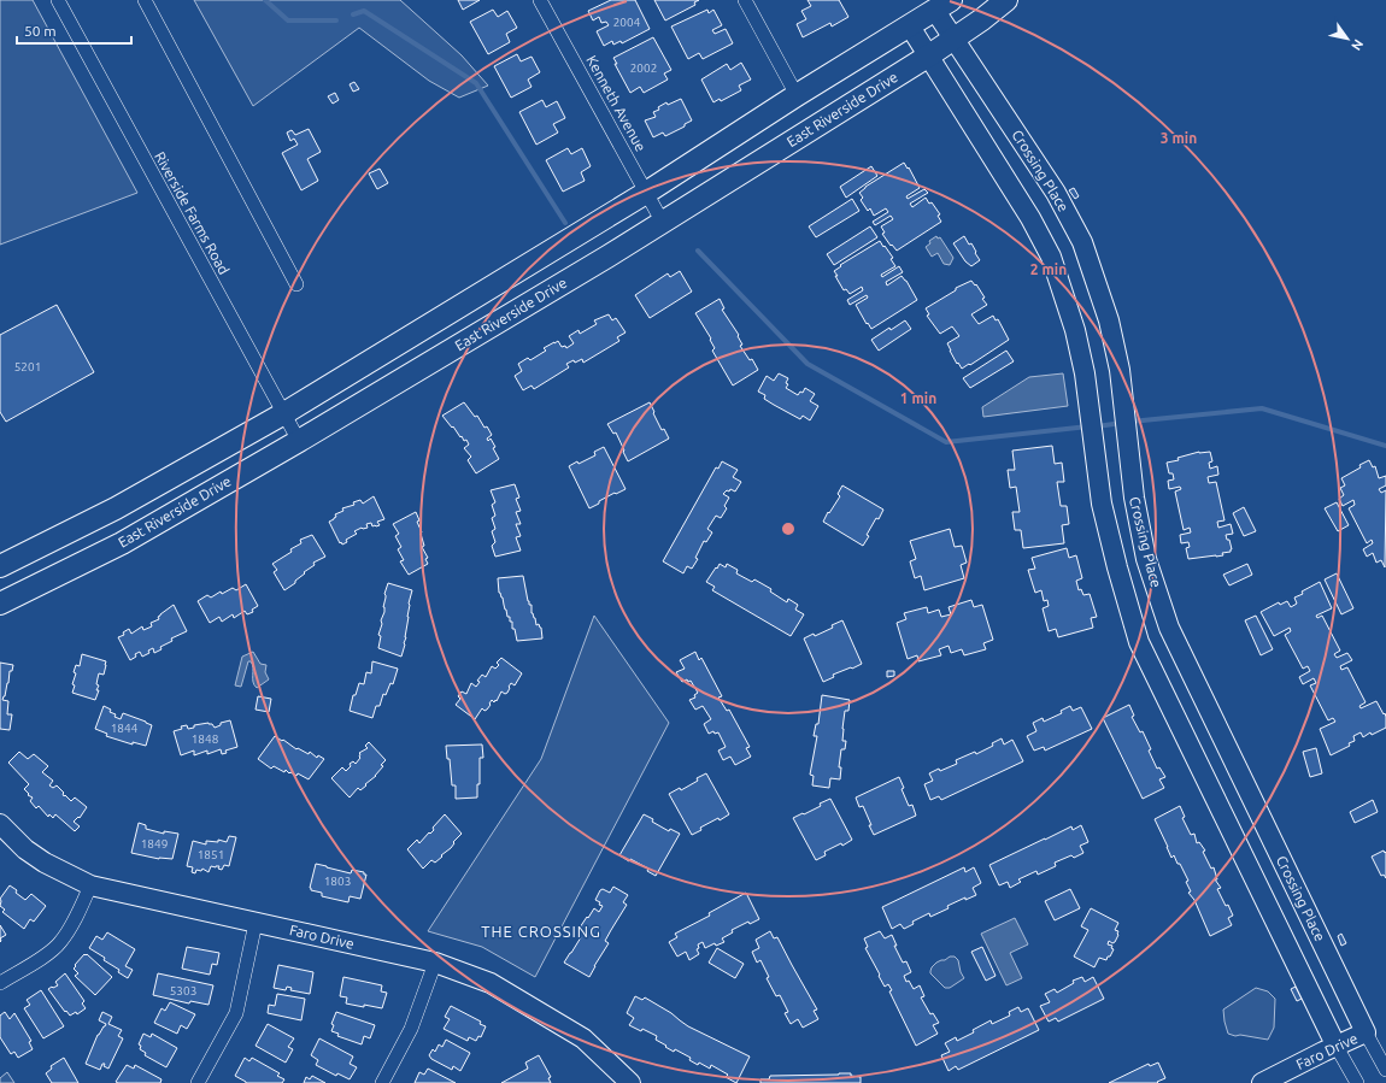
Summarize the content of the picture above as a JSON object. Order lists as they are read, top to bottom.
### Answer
{
  "streets": {
    "main road": ["East Riverside Drive"],
    "street": [
      "Kenneth Avenue",
      "Crossing Place",
      "Riverside Farms Road",
      "Faro Drive"
    ]
  },
  "crossings": [
    ["Kenneth Avenue", "East Riverside Drive"],
    ["East Riverside Drive", "Crossing Place"],
    ["East Riverside Drive", "Riverside Farms Road"],
    ["Crossing Place", "Faro Drive"]
  ],
  "districts": ["THE CROSSING"],
  "house_numbers": [
    "2004",
    "2002",
    "5201",
    "1844",
    "1848",
    "1849",
    "1851",
    "1803",
    "5303"
  ],
  "scale_bar": "50 m",
  "north": "bottom right",
  "rings": ["3 min", "2 min", "1 min"]
}
